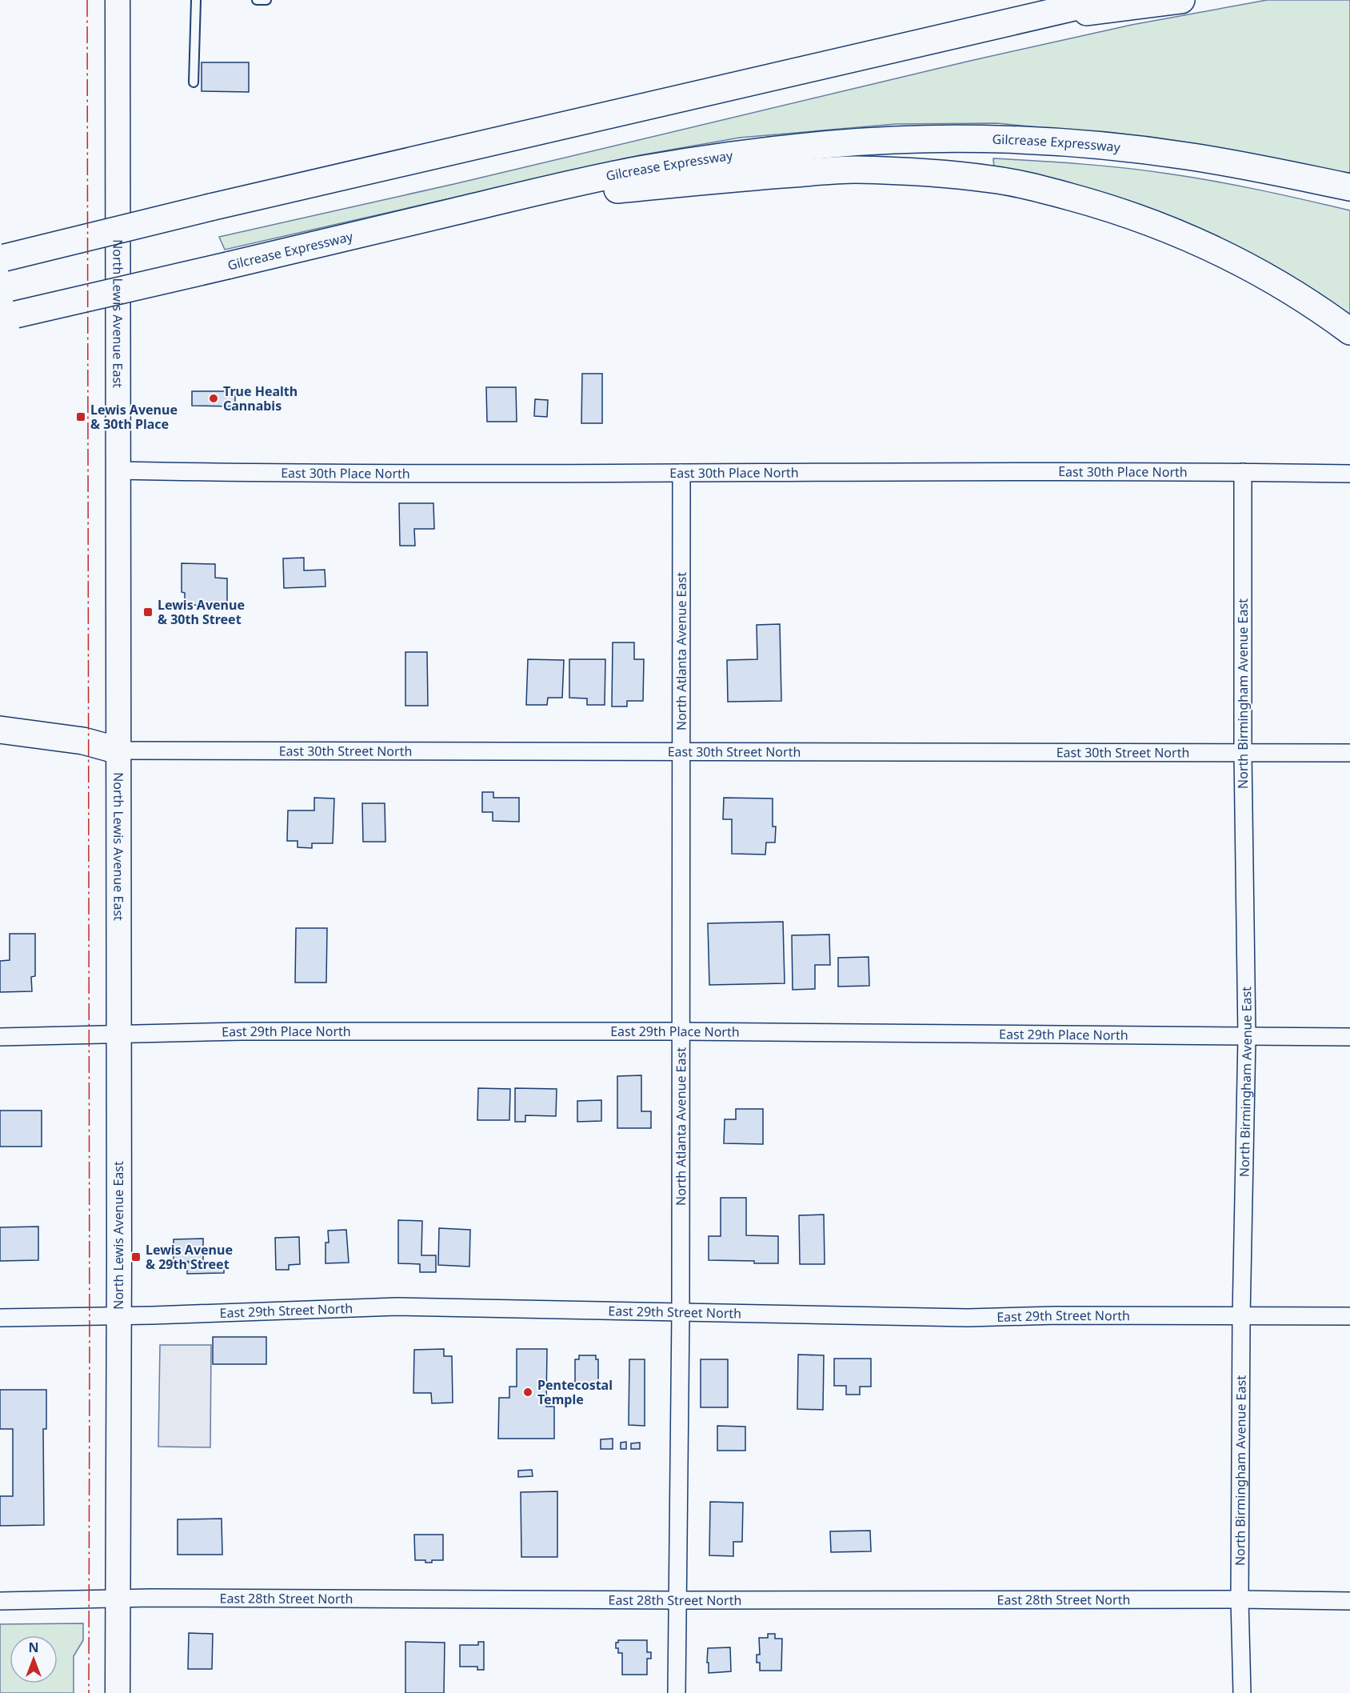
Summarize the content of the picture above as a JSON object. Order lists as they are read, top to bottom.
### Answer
{
  "streets": {
    "highway": ["Gilcrease Expressway"],
    "main road": ["North Lewis Avenue East"],
    "street": [
      "East 30th Place North",
      "North Atlanta Avenue East",
      "North Birmingham Avenue East",
      "East 30th Street North",
      "East 29th Place North",
      "East 29th Street North",
      "East 28th Street North"
    ]
  },
  "crossings": [
    ["North Lewis Avenue East", "East 30th Place North"],
    ["North Lewis Avenue East", "East 30th Street North"],
    ["North Lewis Avenue East", "East 29th Place North"],
    ["North Lewis Avenue East", "East 29th Street North"],
    ["North Lewis Avenue East", "East 28th Street North"],
    ["East 30th Place North", "North Atlanta Avenue East"],
    ["East 30th Place North", "North Birmingham Avenue East"],
    ["North Atlanta Avenue East", "East 30th Street North"],
    ["North Atlanta Avenue East", "East 29th Place North"],
    ["North Atlanta Avenue East", "East 29th Street North"],
    ["North Atlanta Avenue East", "East 28th Street North"],
    ["North Birmingham Avenue East", "East 30th Street North"],
    ["North Birmingham Avenue East", "East 29th Place North"],
    ["North Birmingham Avenue East", "East 29th Street North"],
    ["North Birmingham Avenue East", "East 28th Street North"]
  ],
  "places": {
    "other": ["True Health Cannabis", "Pentecostal Temple"],
    "transit": ["Lewis Avenue & 30th Place", "Lewis Avenue & 30th Street", "Lewis Avenue & 29th Street"]
  },
  "north": "top"
}
